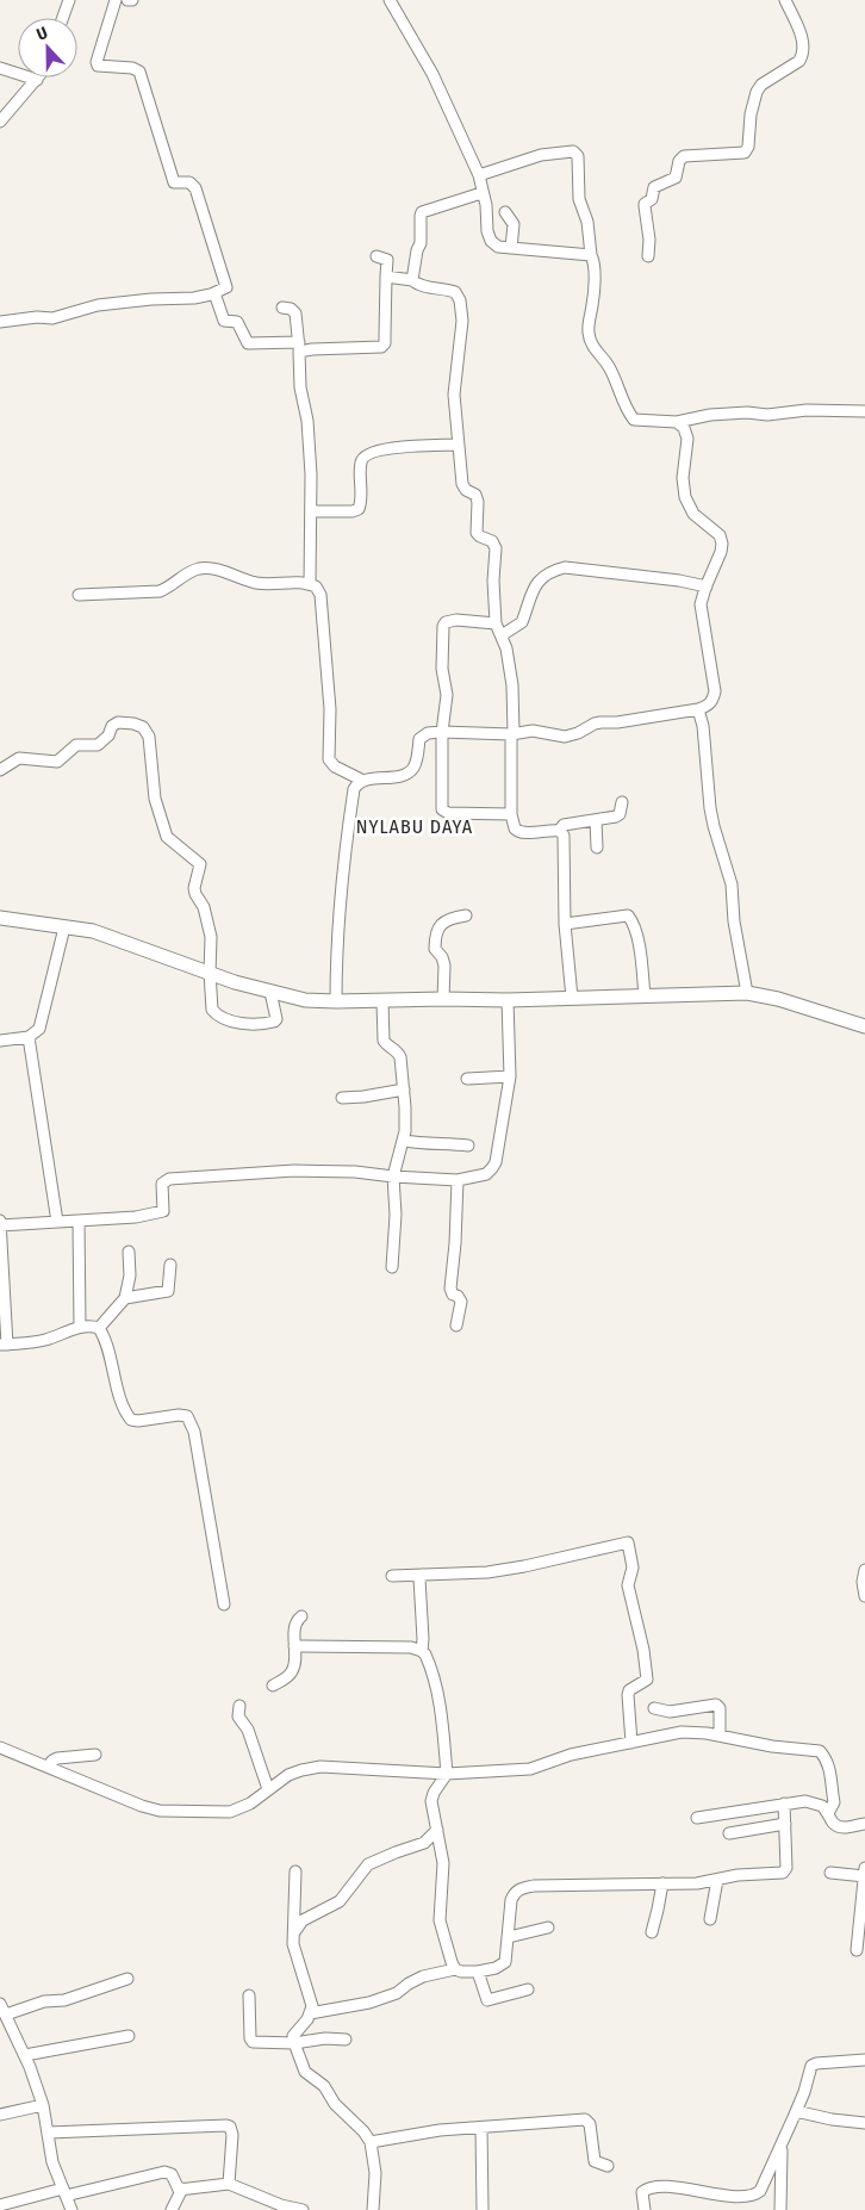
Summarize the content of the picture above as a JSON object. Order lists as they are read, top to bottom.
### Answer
{
  "districts": ["NYLABU DAYA"],
  "north": "top"
}
